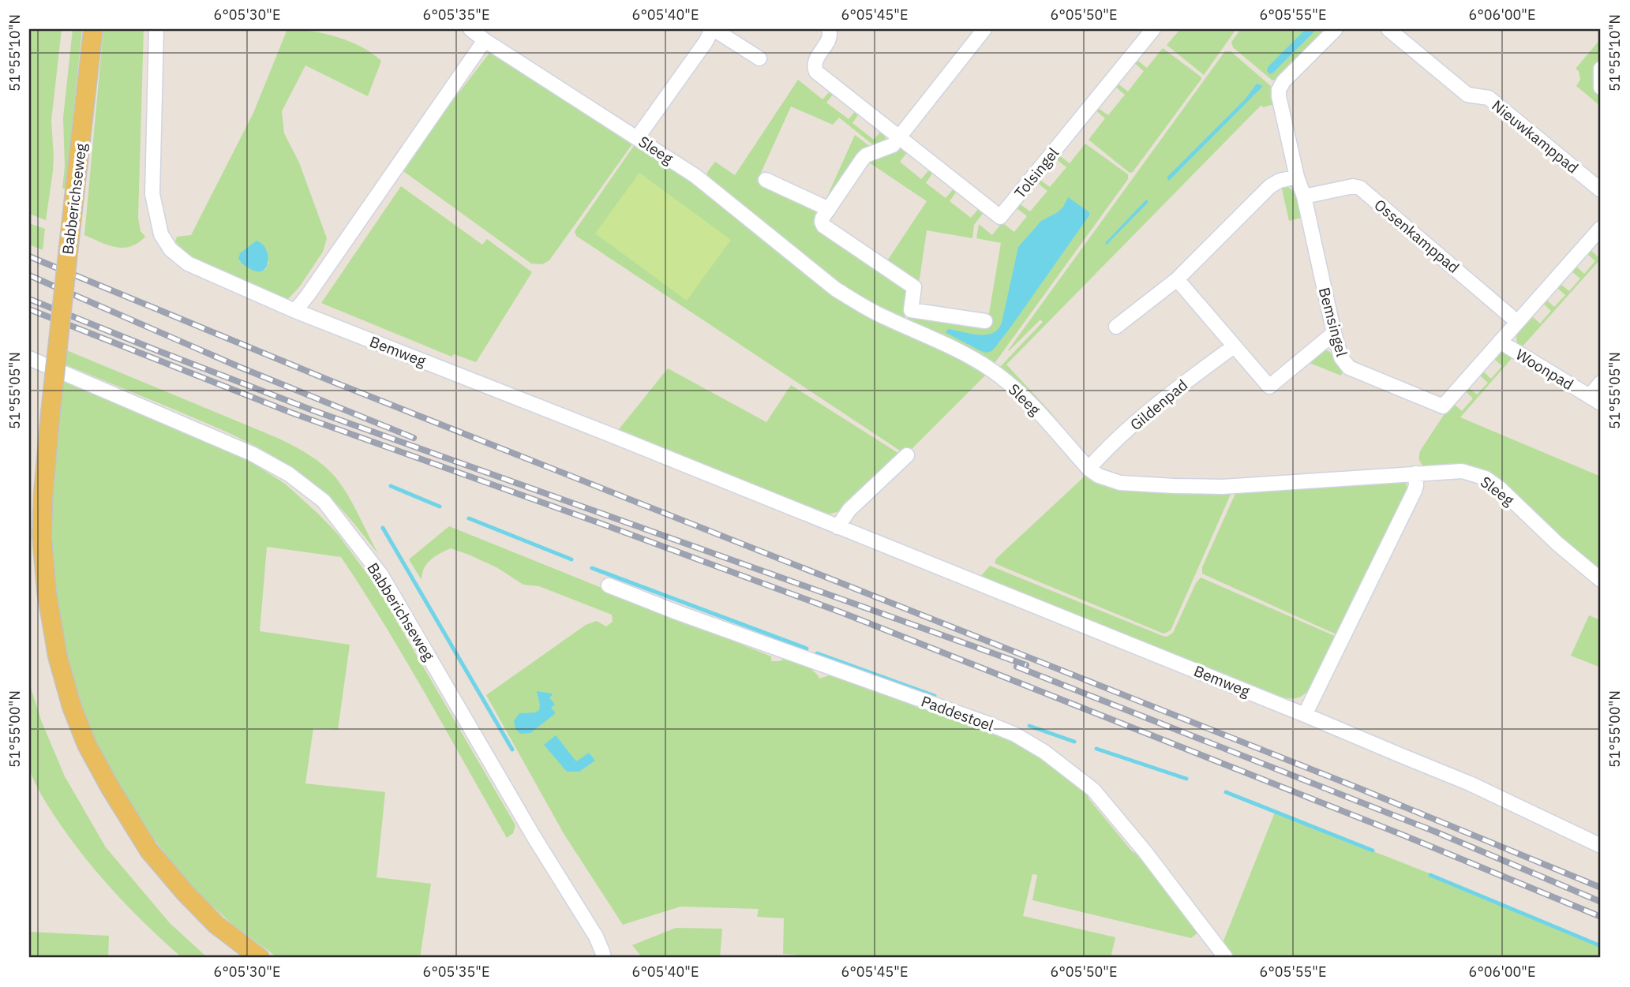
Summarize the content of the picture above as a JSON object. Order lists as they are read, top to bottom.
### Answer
{
  "streets": {
    "main road": ["Babberichseweg"],
    "street": [
      "Nieuwkamppad",
      "Sleeg",
      "Tolsingel",
      "Ossenkamppad",
      "Bemsingel",
      "Bemweg",
      "Woonpad",
      "Gildenpad",
      "Paddestoel"
    ]
  },
  "crossings": [
    ["Sleeg", "Gildenpad"],
    ["Ossenkamppad", "Bemsingel"],
    ["Bemsingel", "Woonpad"]
  ],
  "coordinates": [
    "6°05'30\"E",
    "6°05'35\"E",
    "6°05'40\"E",
    "6°05'45\"E",
    "6°05'50\"E",
    "6°05'55\"E",
    "6°06'00\"E",
    "51°55'10\"N",
    "51°55'05\"N",
    "51°55'00\"N"
  ]
}
